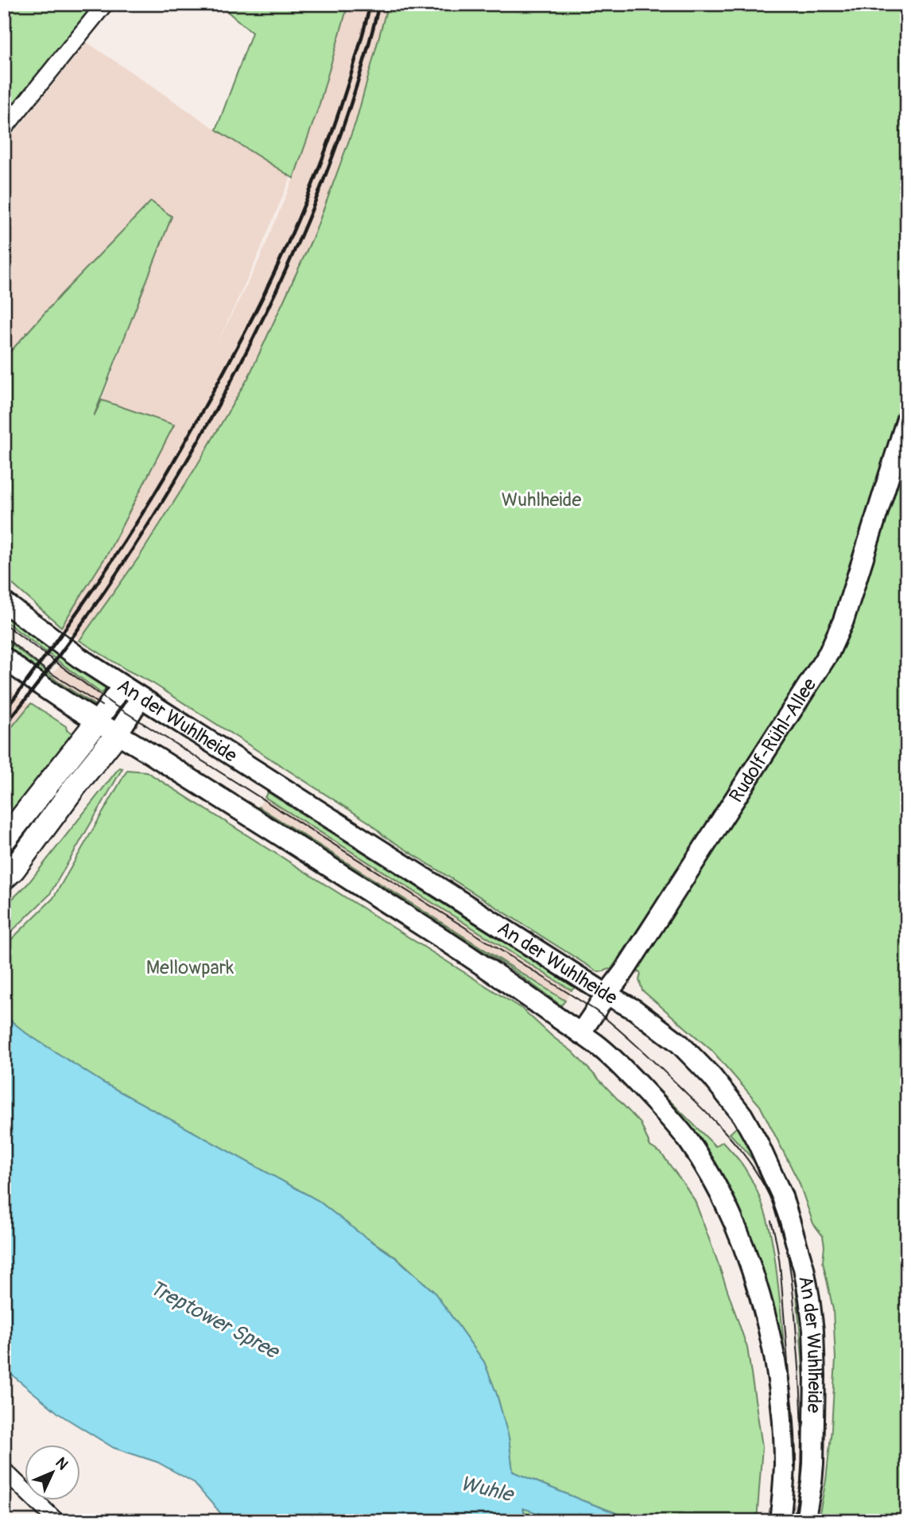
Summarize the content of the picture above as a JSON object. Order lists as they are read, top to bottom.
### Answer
{
  "streets": {
    "main road": ["An der Wuhlheide", "Rudolf-Rühl-Allee"]
  },
  "crossings": [
    ["An der Wuhlheide", "Rudolf-Rühl-Allee"]
  ],
  "water": ["Treptower Spree", "Wuhle"],
  "parks": ["Wuhlheide", "Mellowpark"],
  "north": "top right"
}
